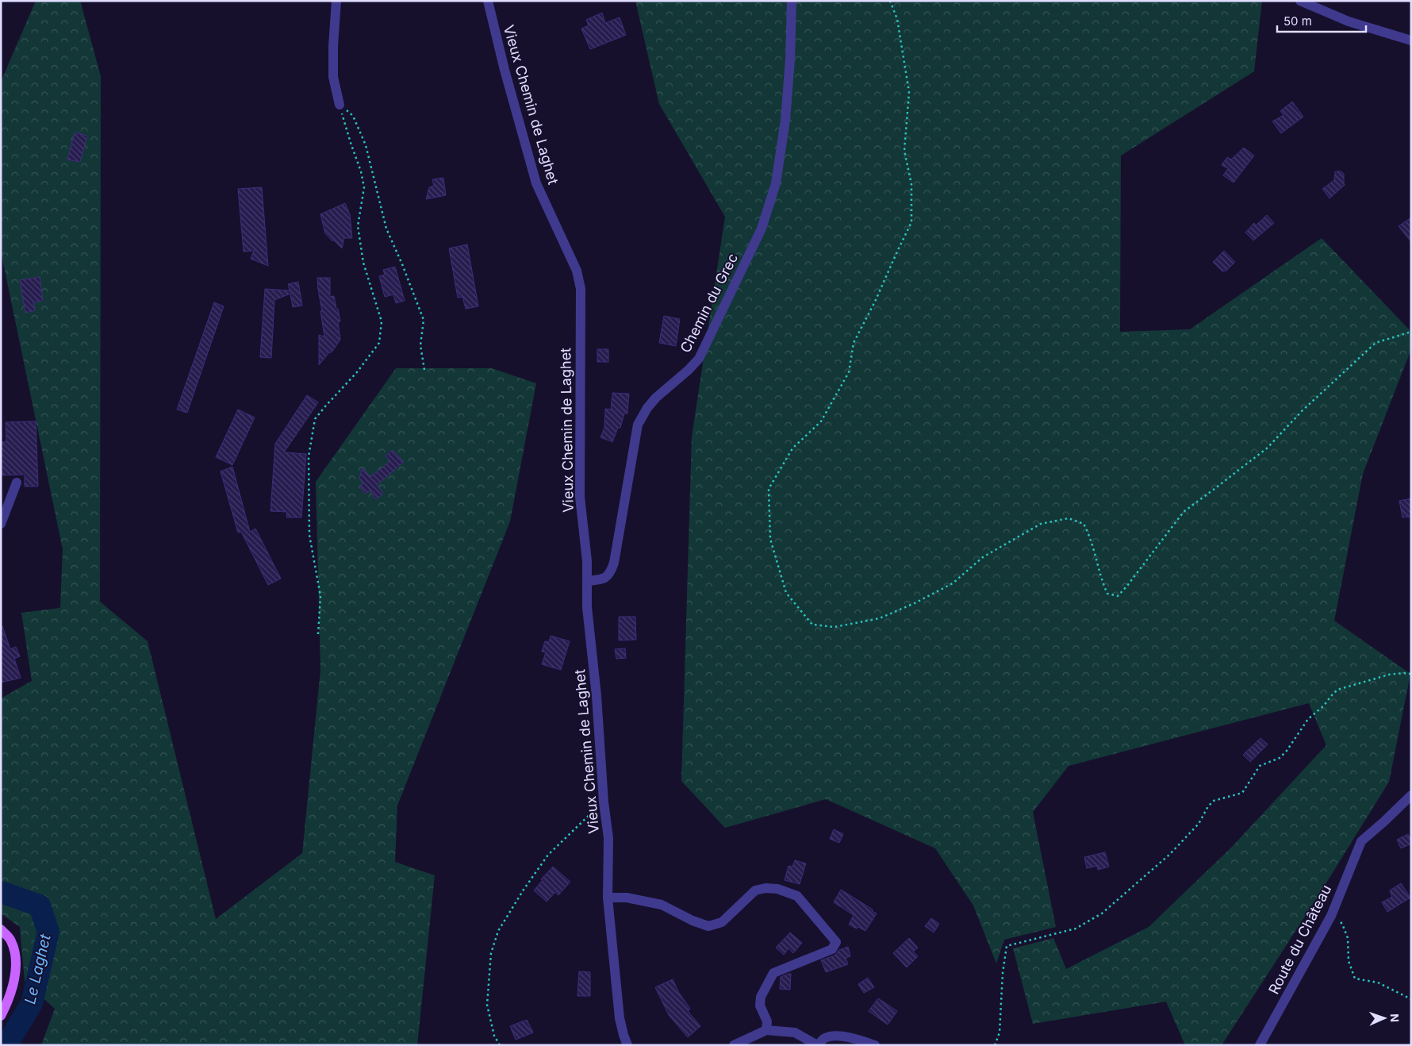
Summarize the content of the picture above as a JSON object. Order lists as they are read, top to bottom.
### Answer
{
  "streets": {
    "street": ["Vieux Chemin de Laghet", "Chemin du Grec", "Route du Château"]
  },
  "crossings": [
    ["Vieux Chemin de Laghet", "Chemin du Grec"]
  ],
  "water": ["Le Laghet"],
  "scale_bar": "50 m",
  "north": "right"
}
